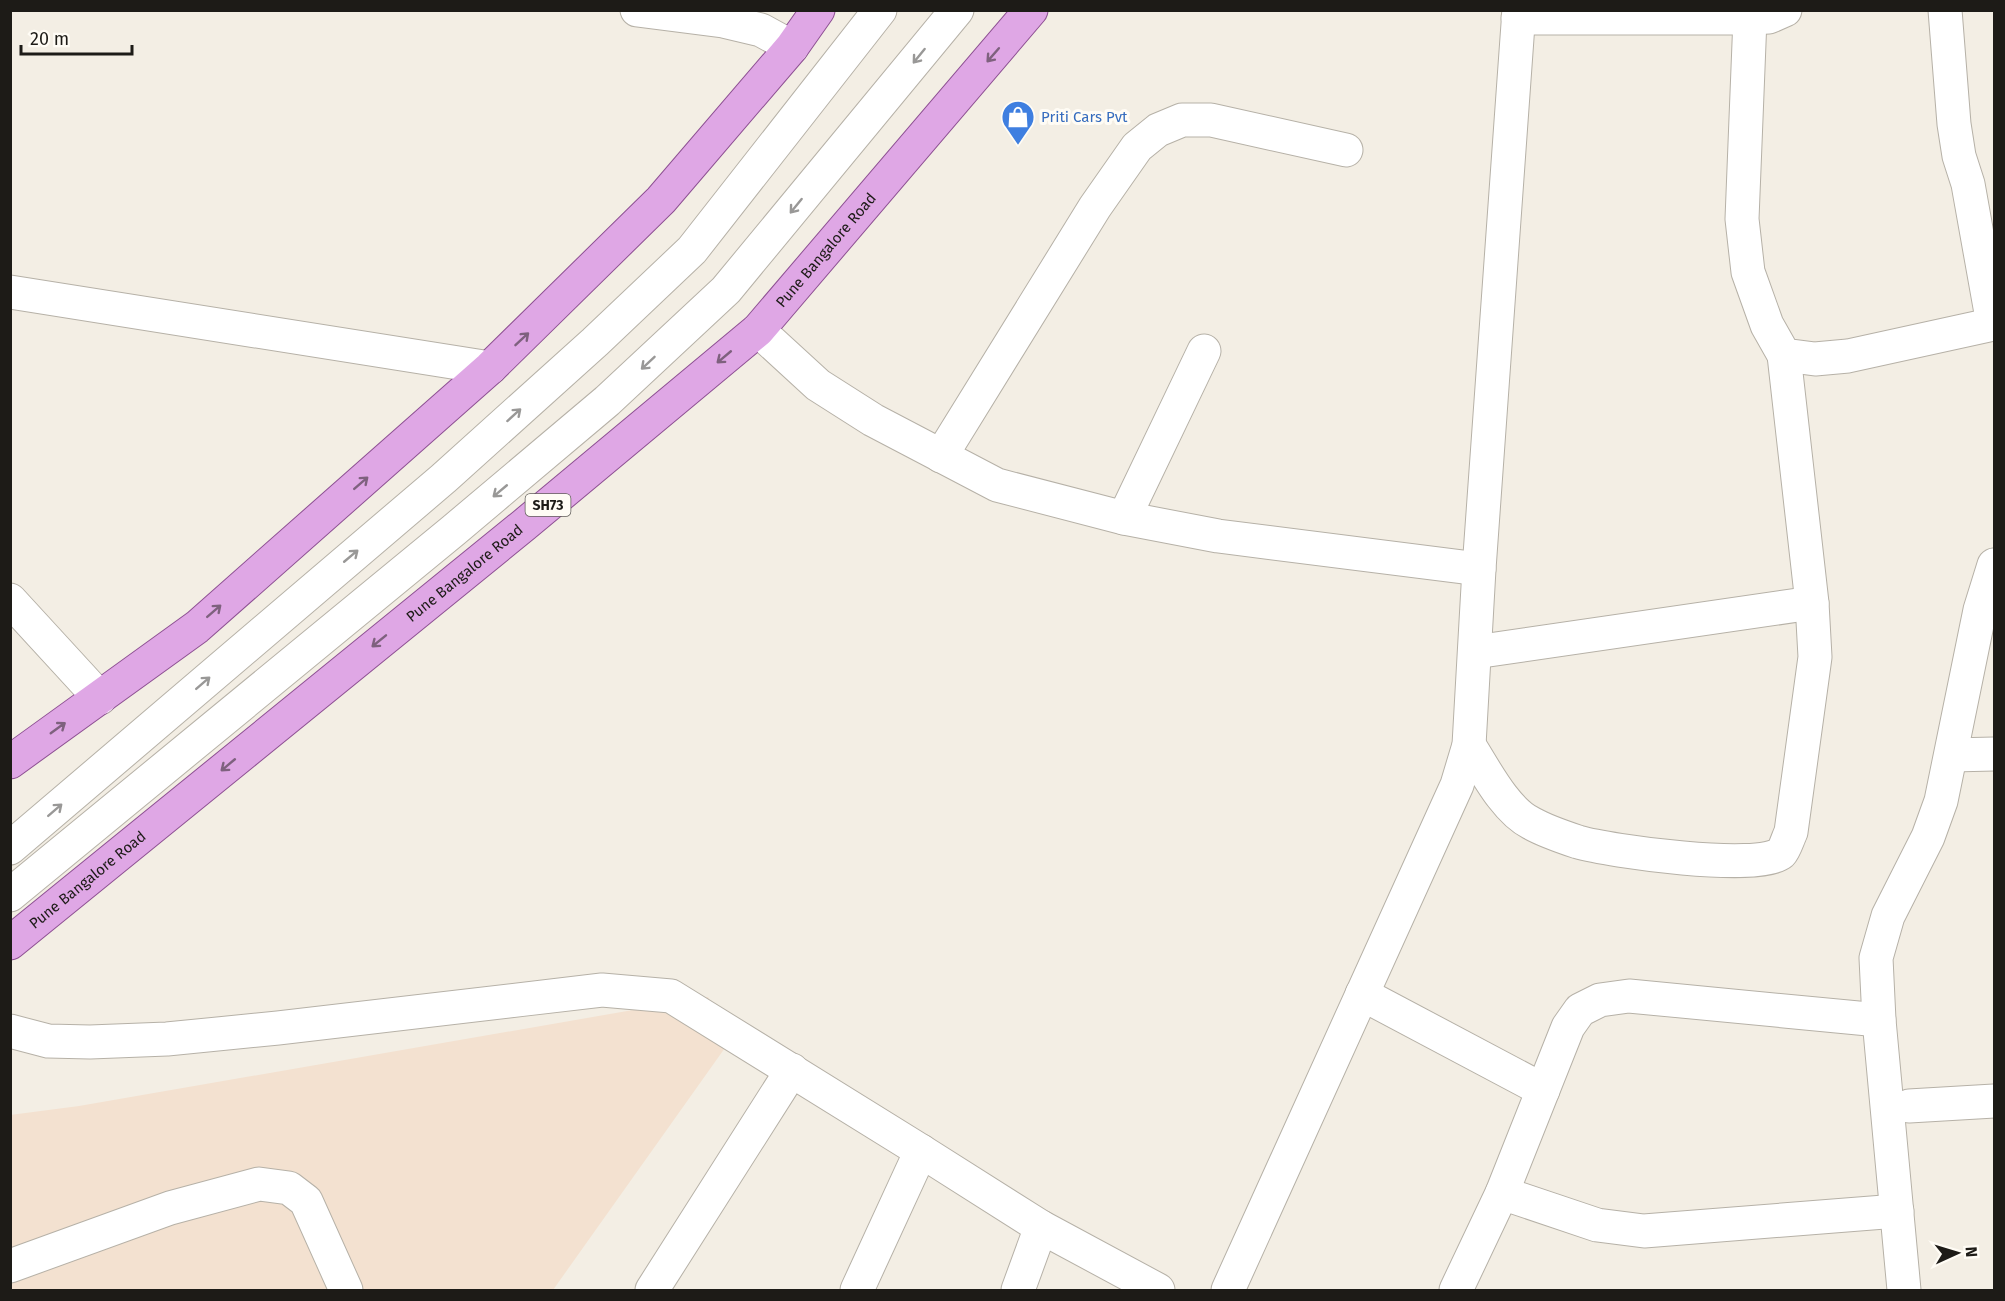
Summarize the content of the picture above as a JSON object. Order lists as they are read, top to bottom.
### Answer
{
  "streets": {
    "main road": ["Pune Bangalore Road", "SH73"]
  },
  "places": {
    "shop": ["Priti Cars Pvt"]
  },
  "scale_bar": "20 m",
  "north": "right"
}
